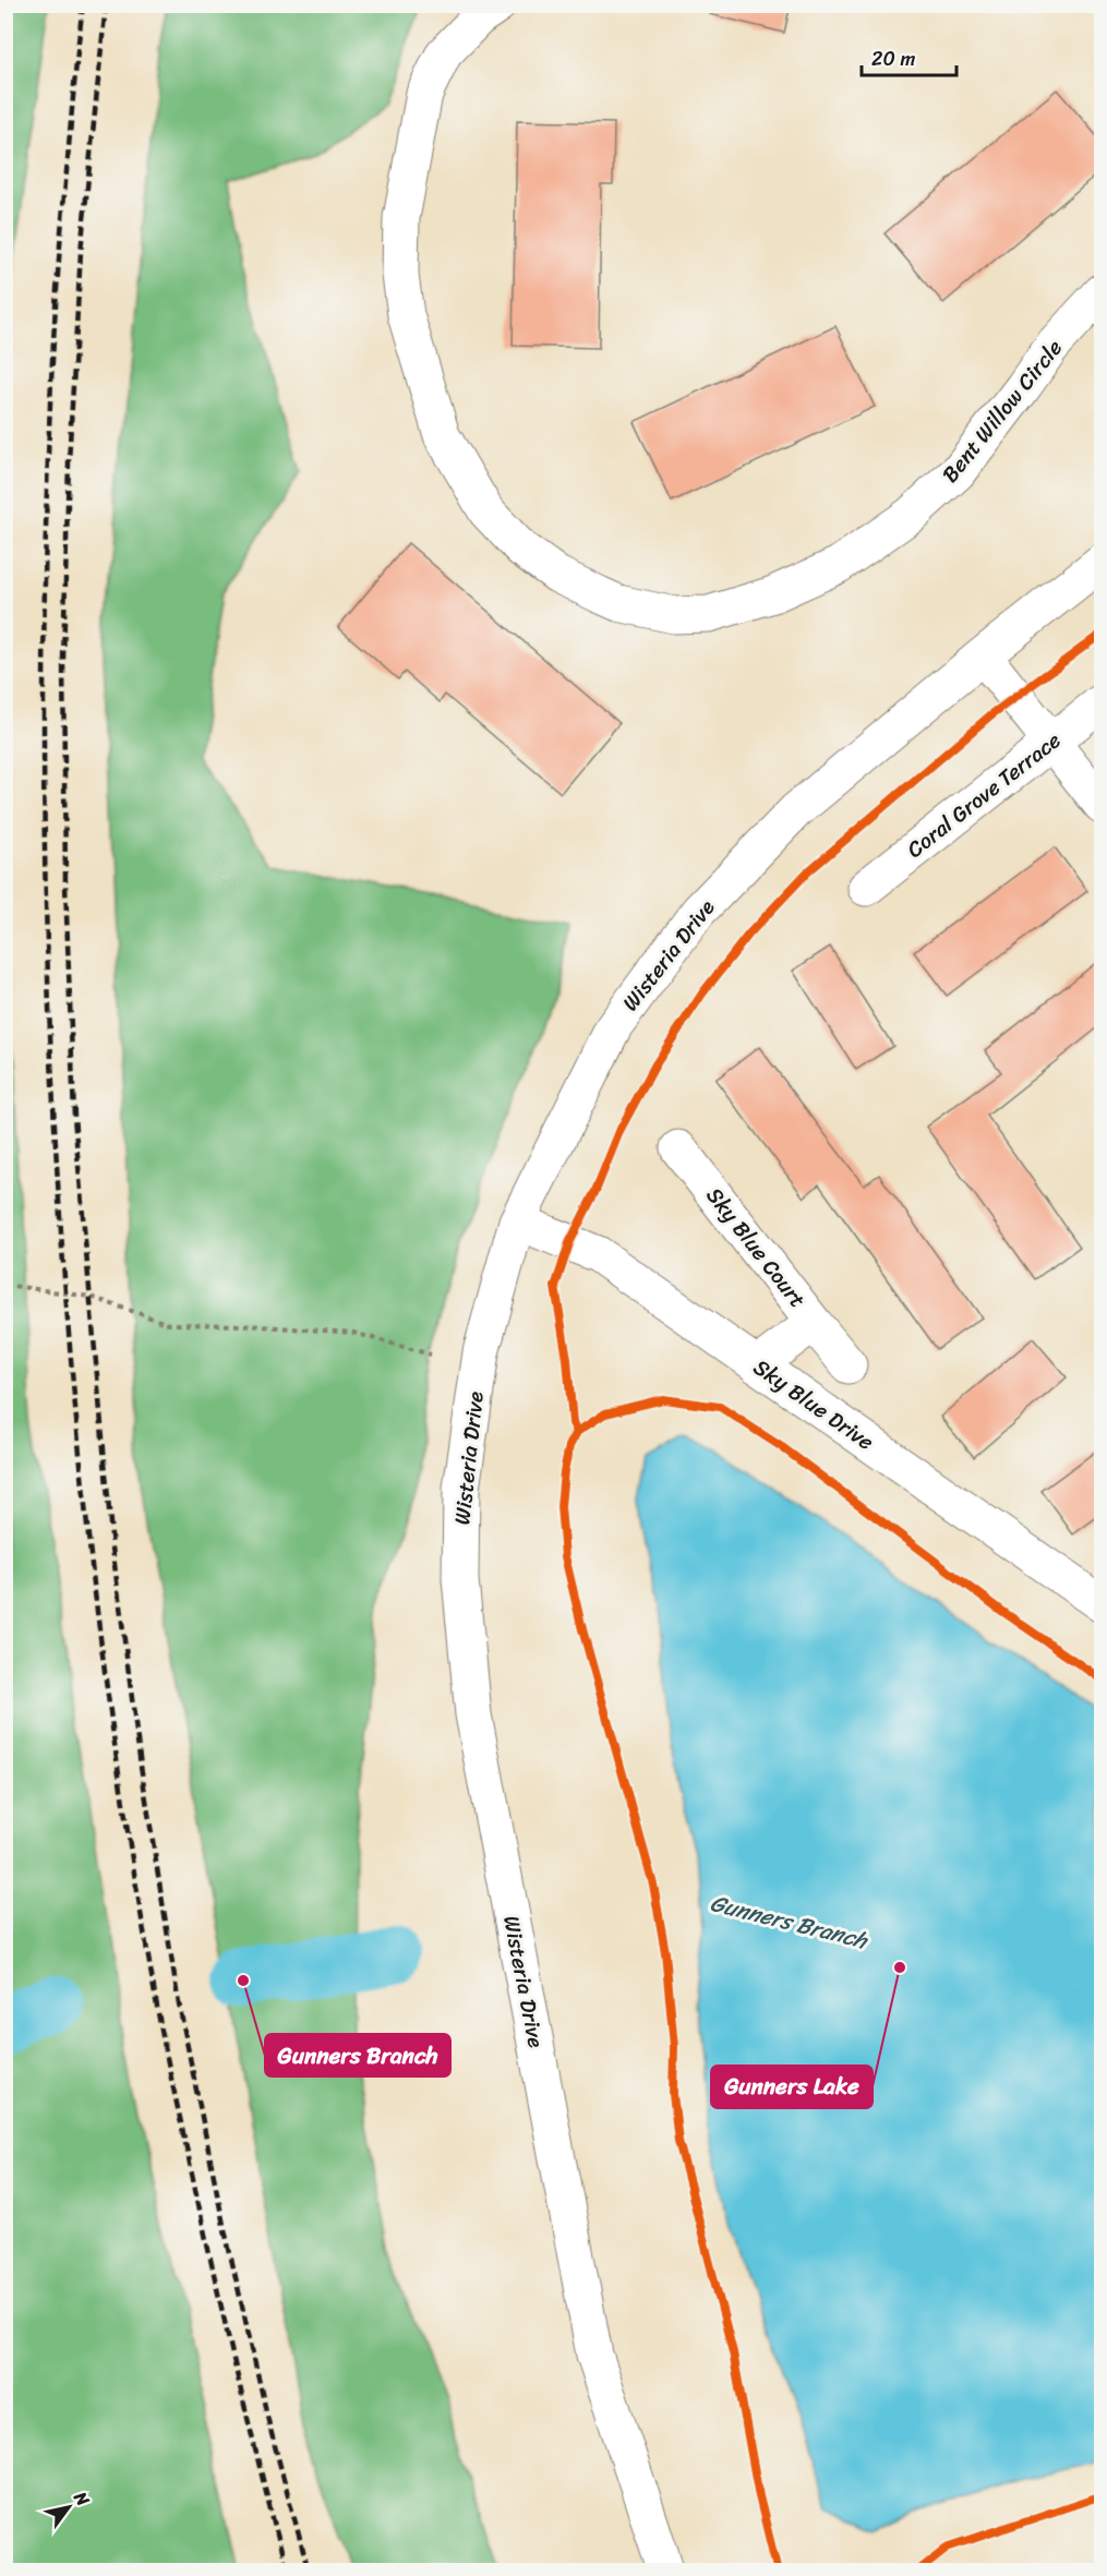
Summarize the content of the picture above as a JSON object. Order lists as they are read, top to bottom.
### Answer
{
  "streets": {
    "street": [
      "Bent Willow Circle",
      "Coral Grove Terrace",
      "Wisteria Drive",
      "Sky Blue Court",
      "Sky Blue Drive"
    ]
  },
  "crossings": [
    ["Wisteria Drive", "Sky Blue Drive"],
    ["Sky Blue Court", "Sky Blue Drive"]
  ],
  "water": ["Gunners Branch"],
  "places": ["Gunners Lake", "Gunners Branch"],
  "scale_bar": "20 m",
  "north": "top right"
}
